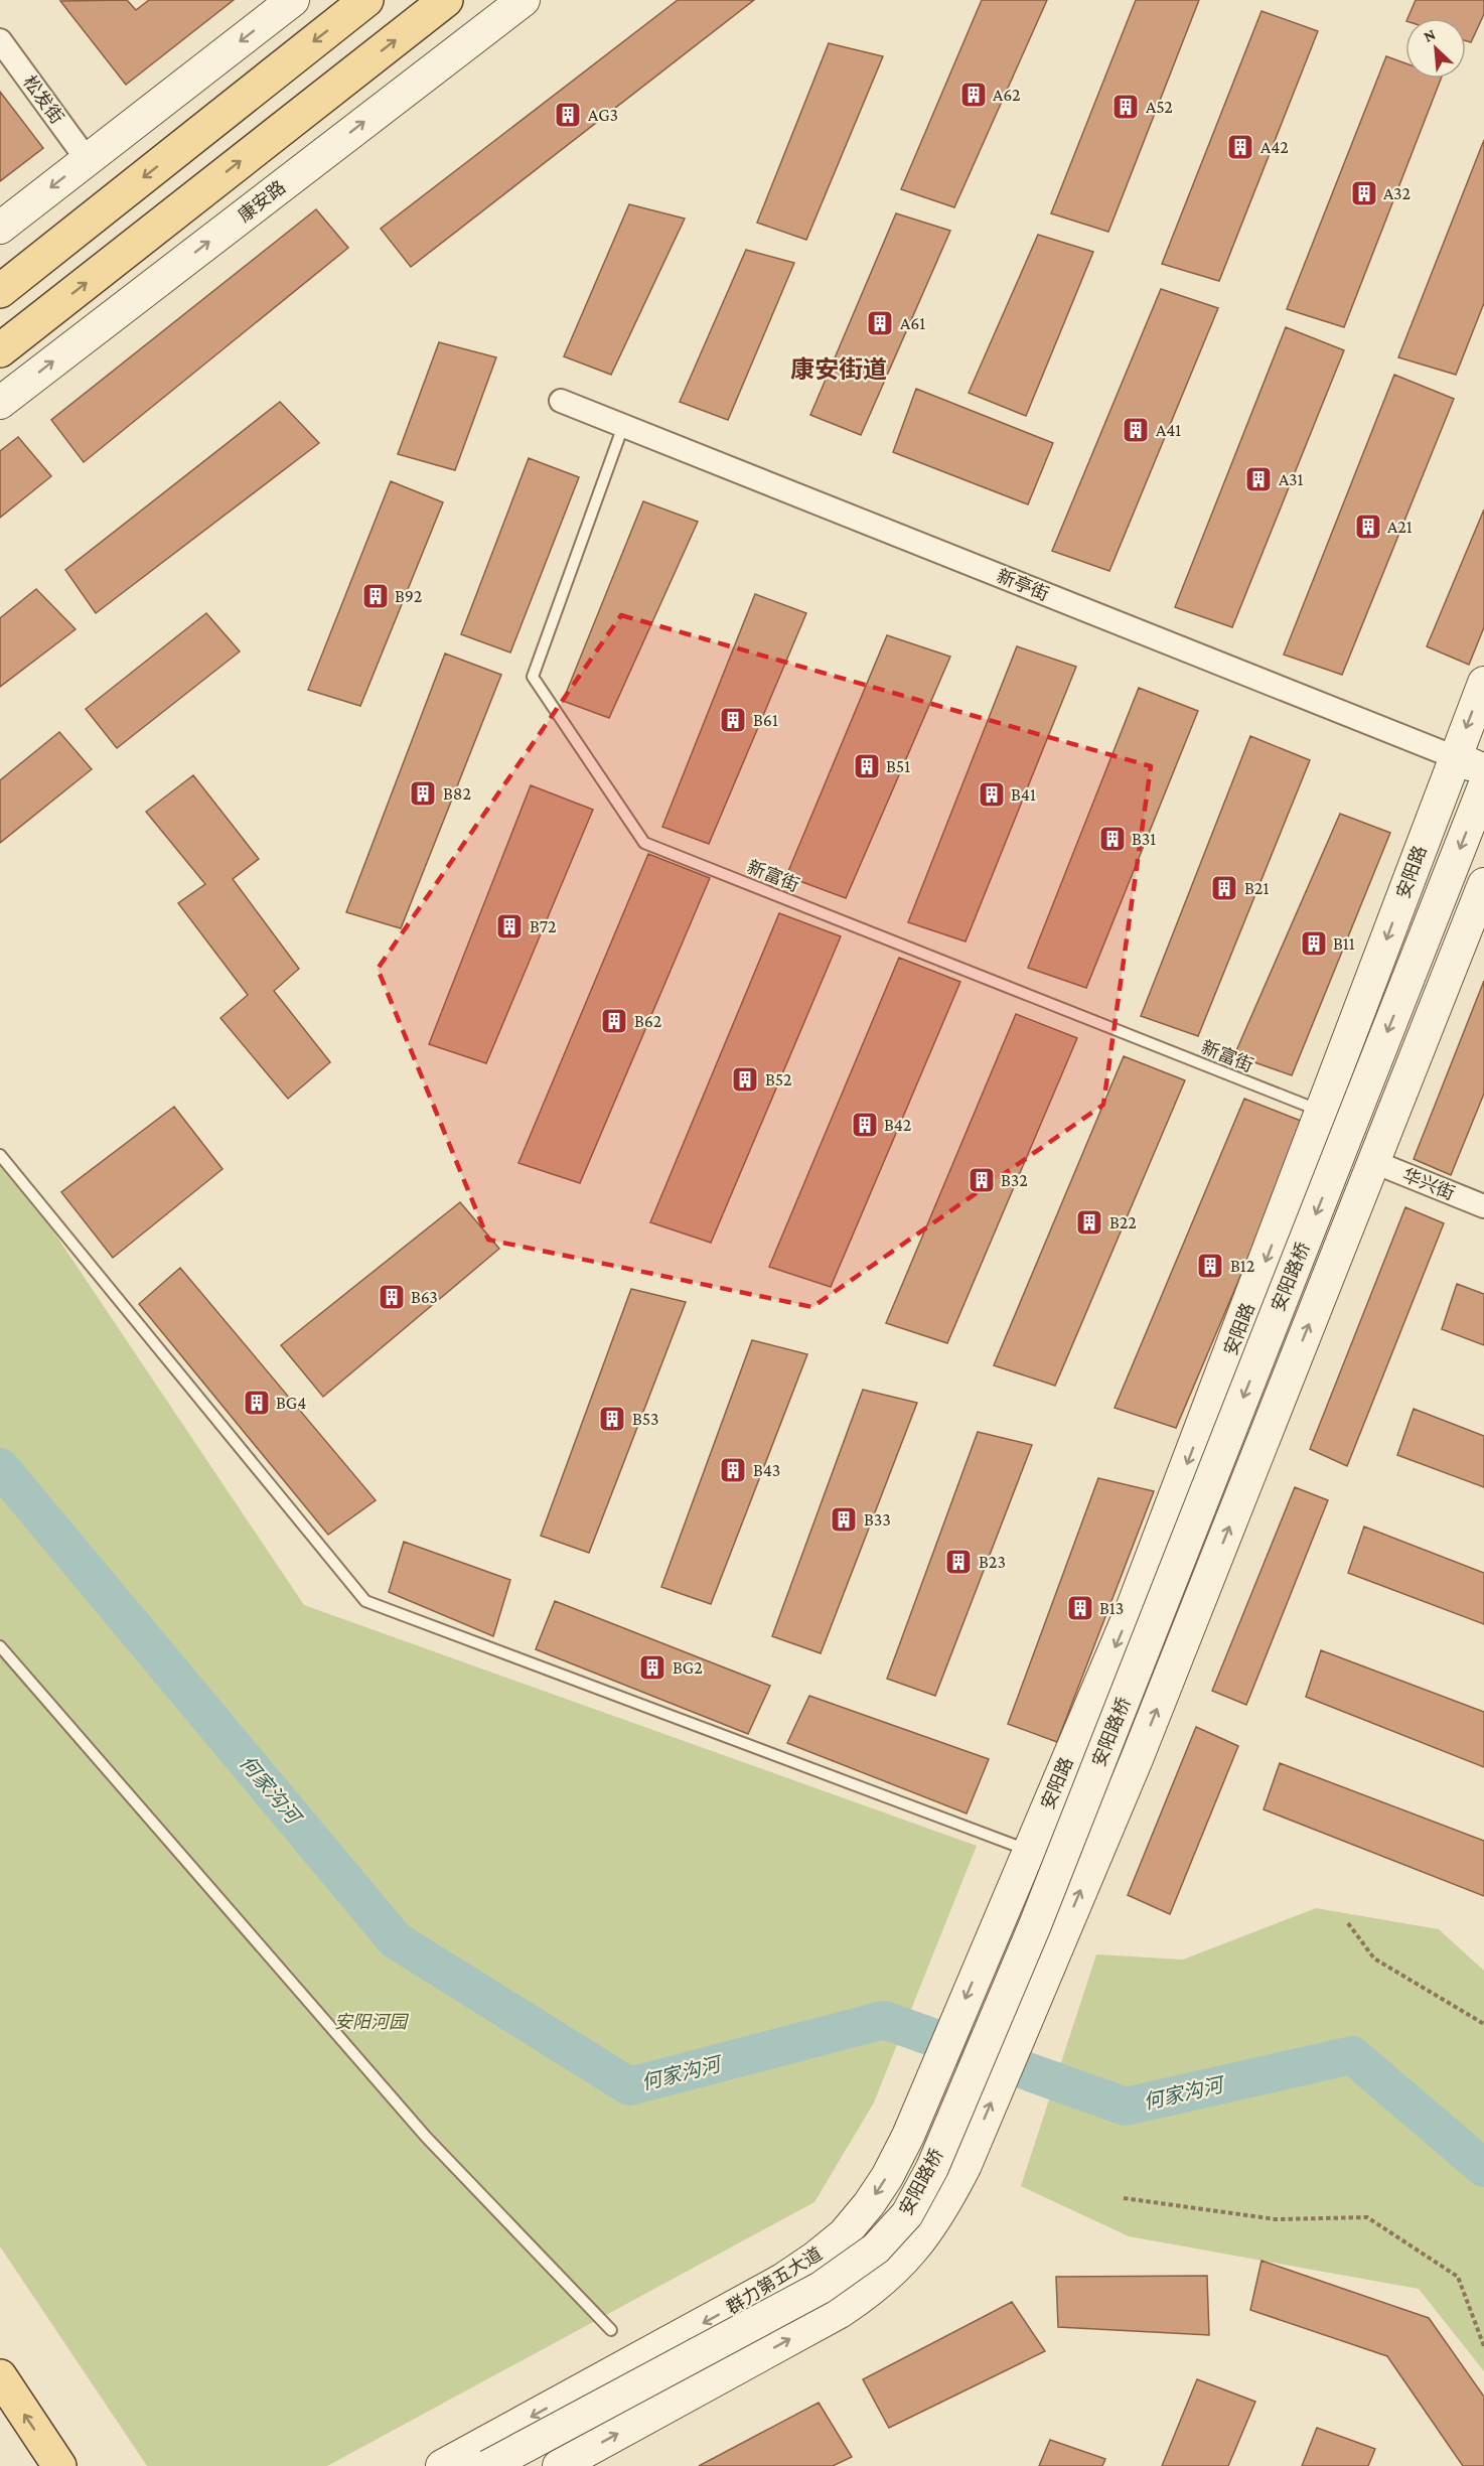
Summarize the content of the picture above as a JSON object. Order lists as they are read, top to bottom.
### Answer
{
  "streets": {
    "main road": [
      "康安路",
      "新亭街",
      "安阳路",
      "安阳路桥",
      "群力第五大道"
    ],
    "street": ["松发街", "华兴街"],
    "lane": ["新富街"]
  },
  "crossings": [
    ["新亭街", "安阳路"],
    ["新亭街", "新富街"],
    ["安阳路", "新富街"],
    ["安阳路", "群力第五大道"]
  ],
  "districts": ["康安街道"],
  "water": ["何家沟河"],
  "parks": ["安阳河园"],
  "places": {
    "building": [
      "A62",
      "A52",
      "AG3",
      "A42",
      "A32",
      "A61",
      "A41",
      "A31",
      "A21",
      "B92",
      "B61",
      "B51",
      "B82",
      "B41",
      "B31",
      "B21",
      "B72",
      "B11",
      "B62",
      "B52",
      "B42",
      "B32",
      "B22",
      "B12",
      "B63",
      "BG4",
      "B53",
      "B43",
      "B33",
      "B23",
      "B13",
      "BG2"
    ]
  },
  "north": "top left"
}
